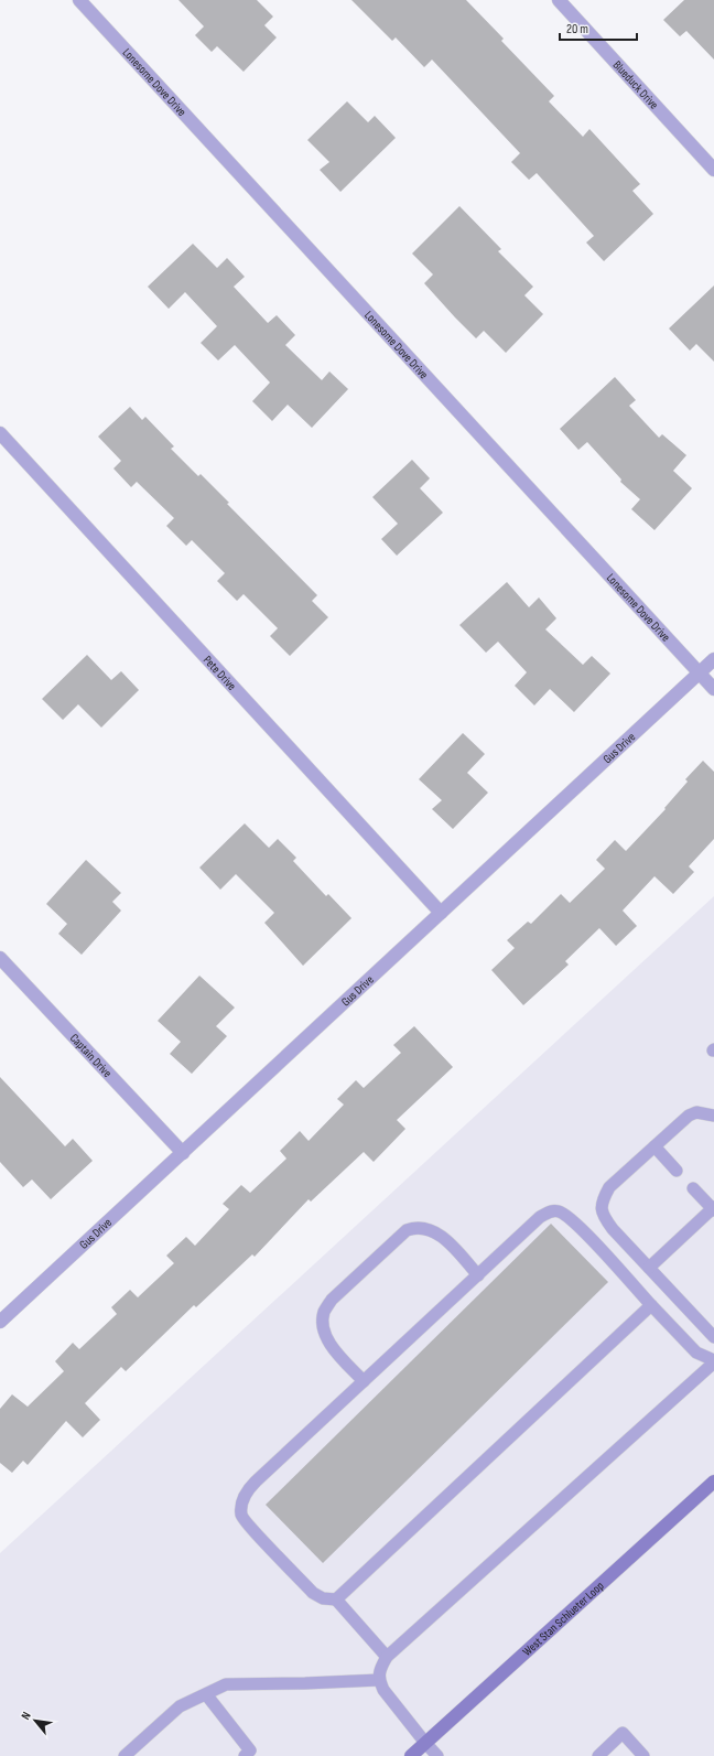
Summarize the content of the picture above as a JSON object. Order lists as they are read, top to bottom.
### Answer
{
  "streets": {
    "main road": ["West Stan Schlueter Loop"],
    "street": [
      "Lonesome Dove Drive",
      "Blueduck Drive",
      "Pete Drive",
      "Gus Drive",
      "Captain Drive"
    ]
  },
  "crossings": [
    ["Lonesome Dove Drive", "Gus Drive"],
    ["Pete Drive", "Gus Drive"],
    ["Gus Drive", "Captain Drive"]
  ],
  "scale_bar": "20 m",
  "north": "top left"
}
